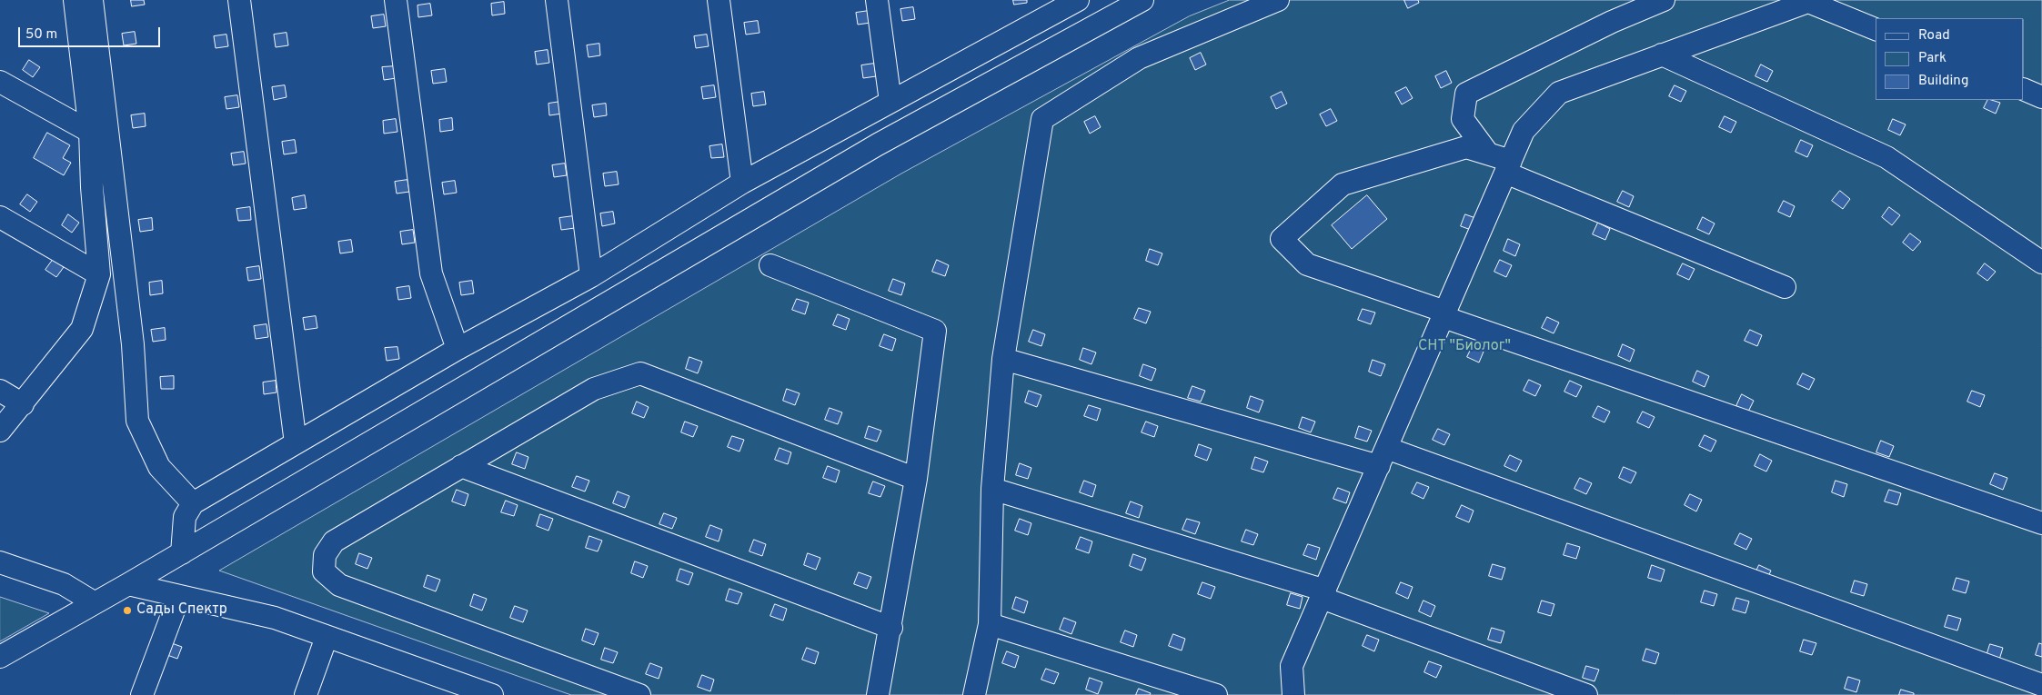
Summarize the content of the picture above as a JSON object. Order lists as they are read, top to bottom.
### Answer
{
  "parks": ["СНТ \"Биолог\""],
  "places": ["Сады Спектр"],
  "legend": ["Road", "Park", "Building"],
  "scale_bar": "50 m"
}
